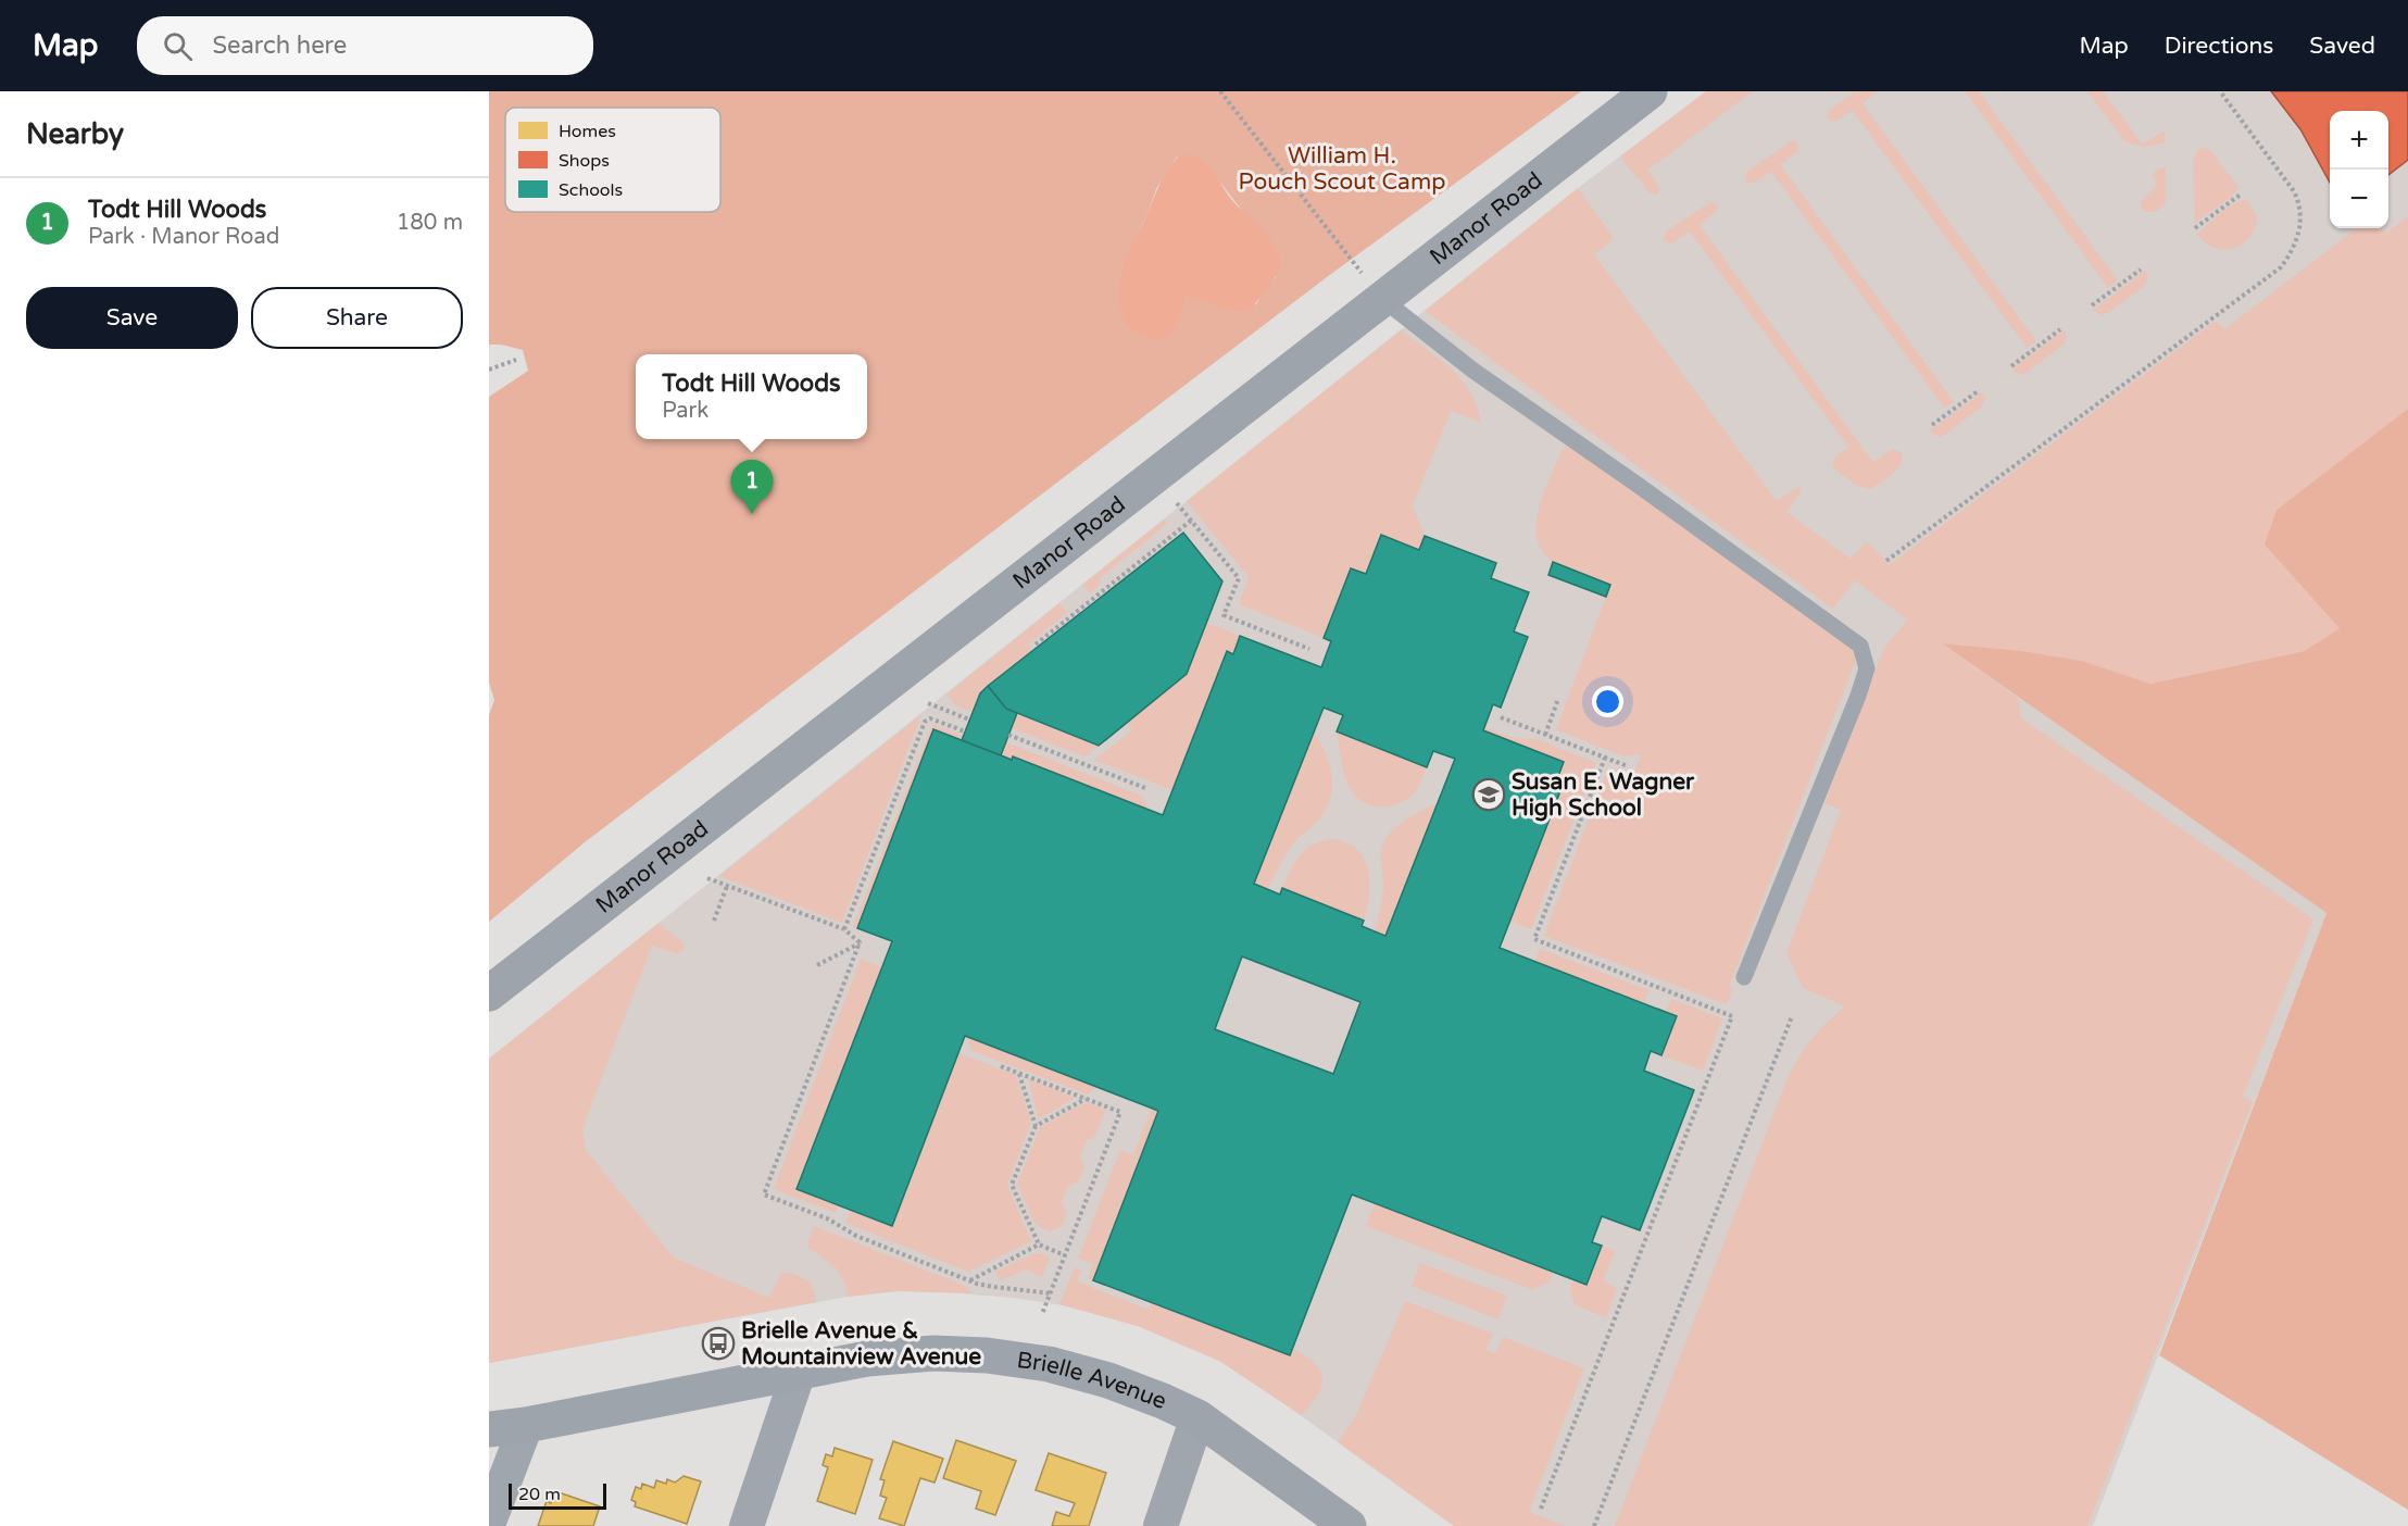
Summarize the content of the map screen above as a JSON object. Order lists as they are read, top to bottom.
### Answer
{
  "streets": {
    "street": ["Manor Road", "Brielle Avenue"]
  },
  "parks": ["William H. Pouch Scout Camp"],
  "places": {
    "school or university": ["Susan E. Wagner High School"],
    "bus stop": ["Brielle Avenue & Mountainview Avenue"]
  },
  "legend": ["Homes", "Shops", "Schools"],
  "scale_bar": "20 m",
  "page": {
    "header": "Map",
    "search": "Search here",
    "nav": ["Map", "Directions", "Saved"],
    "heading": "Nearby",
    "map_buttons": ["+", "−"],
    "list": [
      {
        "mark": "1",
        "name": "Todt Hill Woods",
        "note": "Park · Manor Road",
        "value": "180 m"
      }
    ],
    "buttons": ["Save", "Share"],
    "popup": ["Todt Hill Woods", "Park"],
    "pins": "1",
    "scale": "20 m"
  }
}
